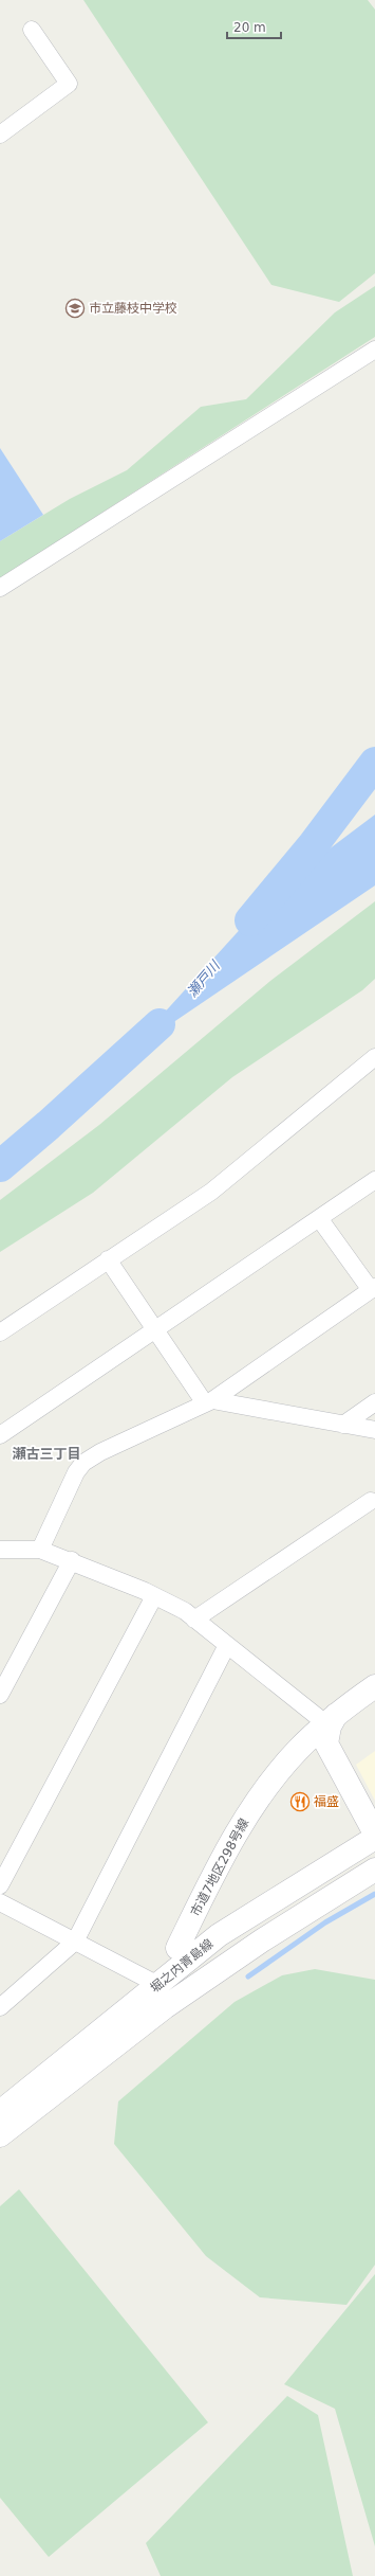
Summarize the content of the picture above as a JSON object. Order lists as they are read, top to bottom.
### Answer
{
  "streets": {
    "main road": ["市道7地区298号線", "堀之内青島線"]
  },
  "districts": ["瀬古三丁目"],
  "water": ["瀬戸川"],
  "places": {
    "school or university": ["市立藤枝中学校"],
    "restaurant": ["福盛"]
  },
  "scale_bar": "20 m"
}
